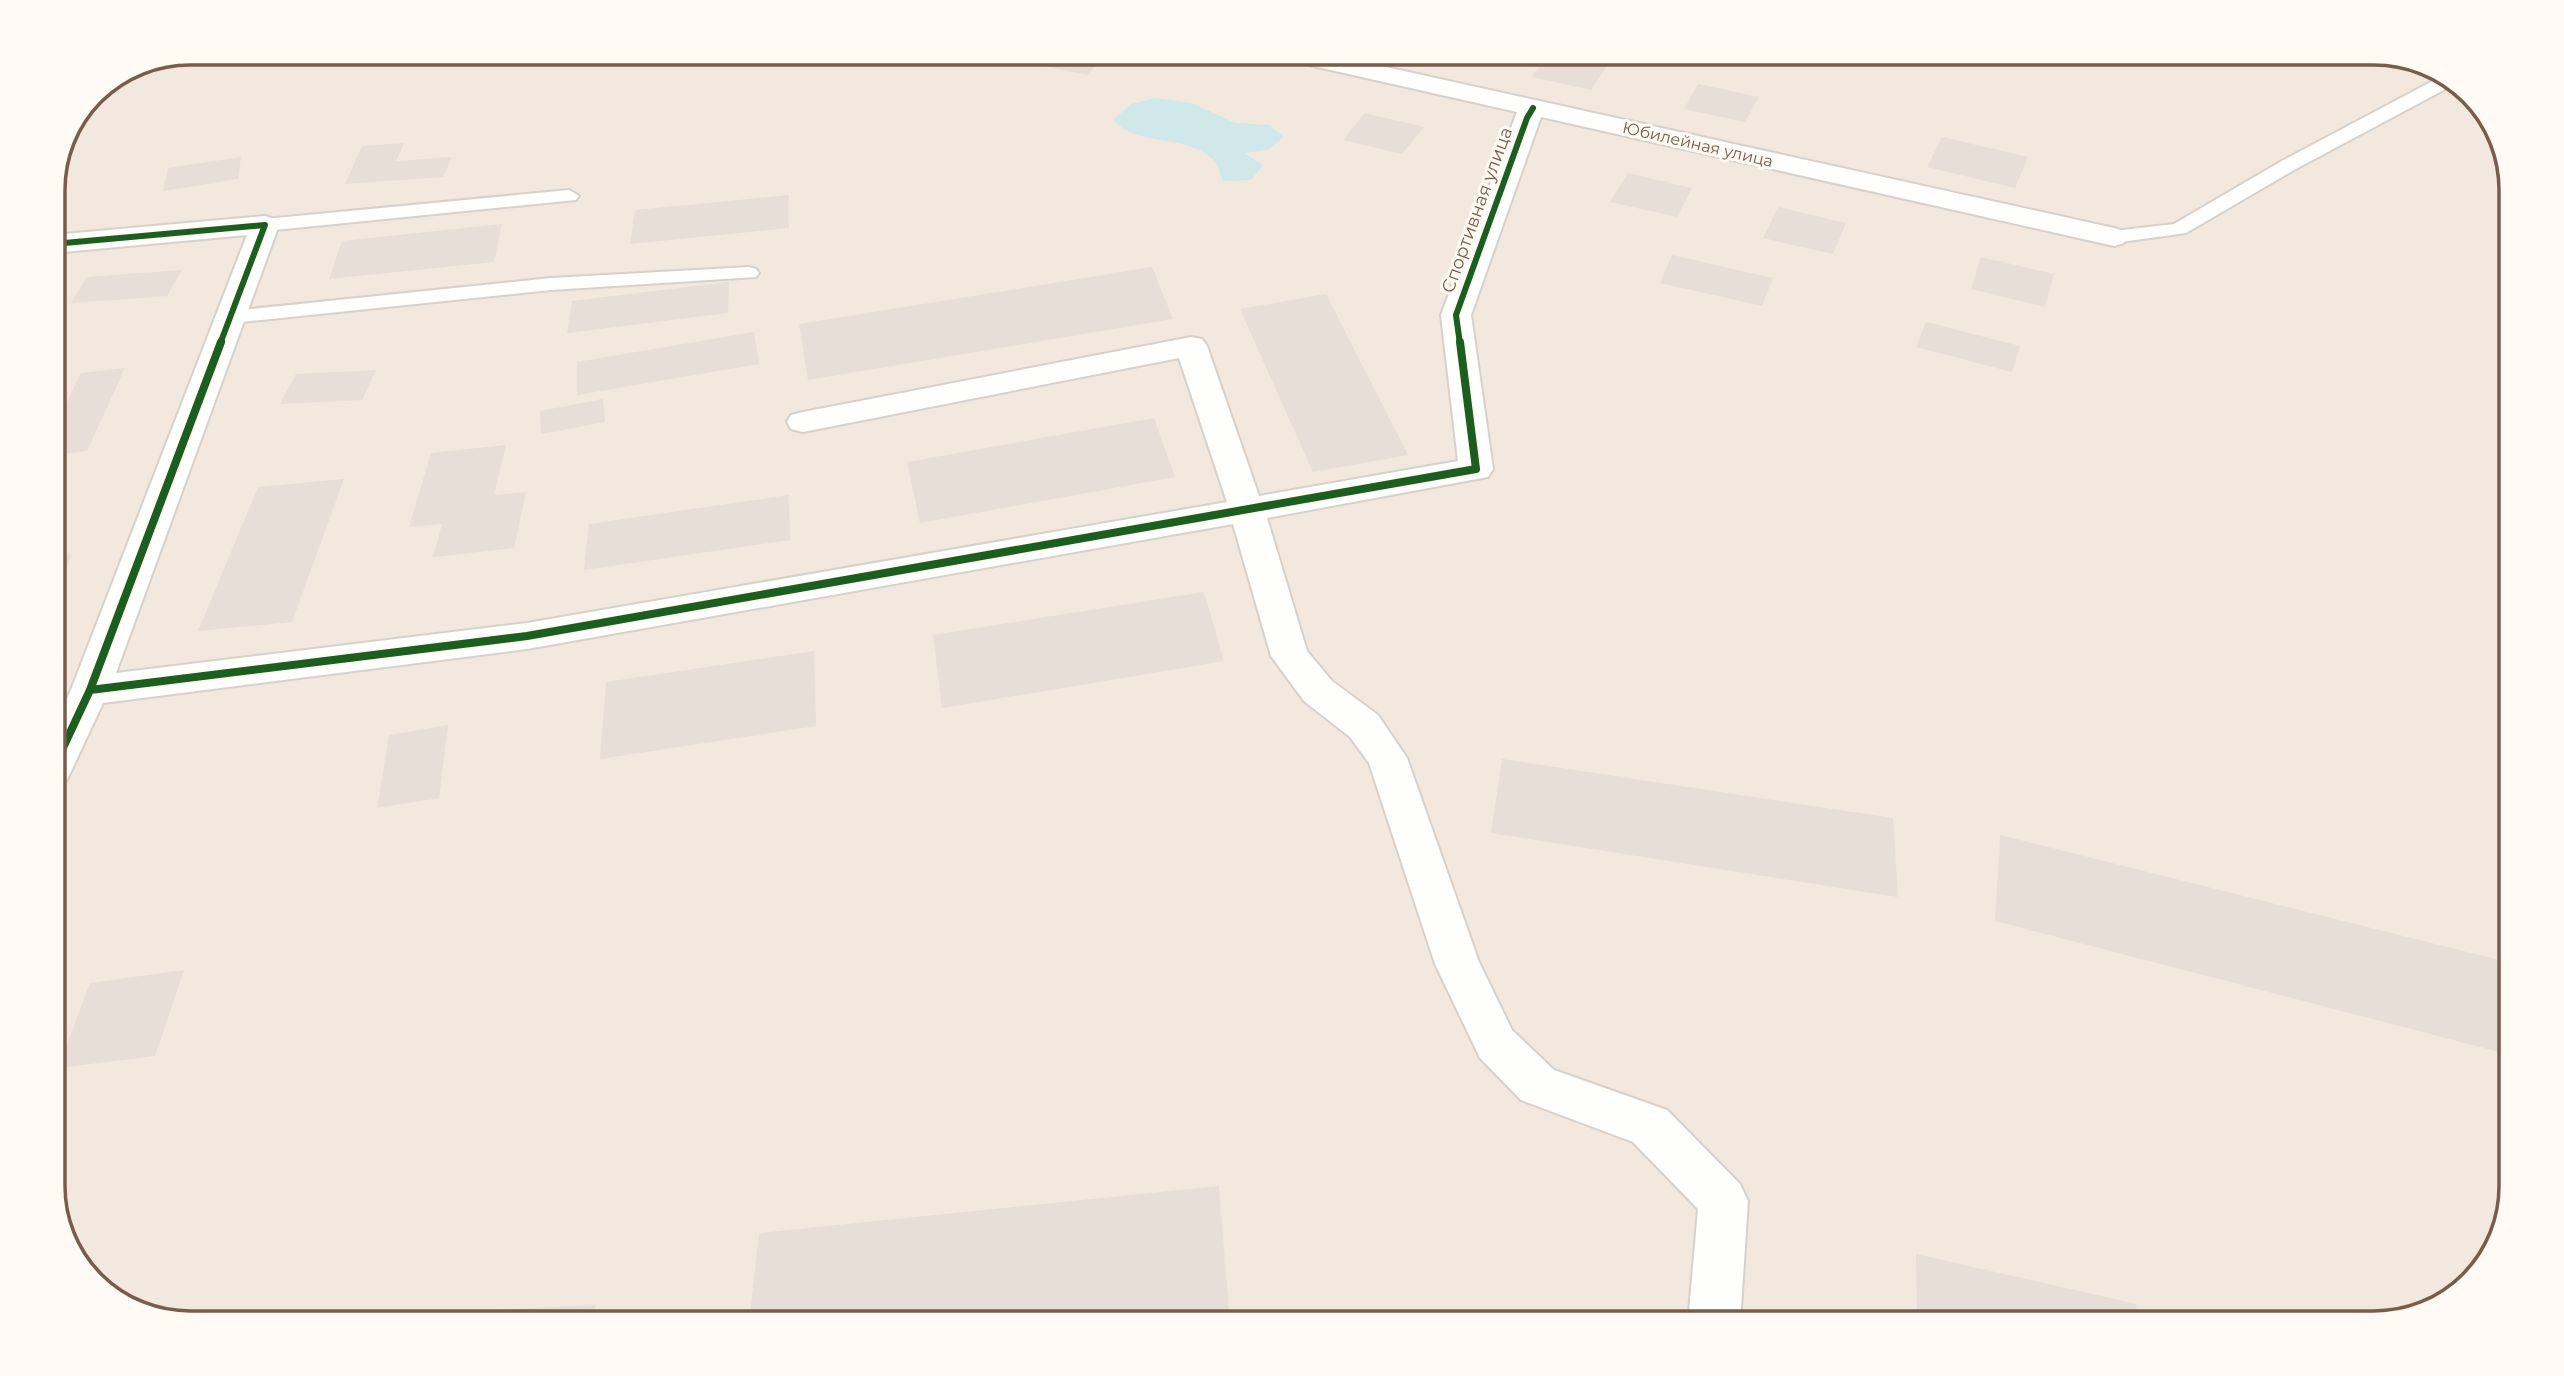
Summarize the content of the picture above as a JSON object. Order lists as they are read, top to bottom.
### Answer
{
  "streets": {
    "street": ["Юбилейная улица", "Спортивная улица"]
  },
  "crossings": [
    ["Юбилейная улица", "Спортивная улица"]
  ]
}
